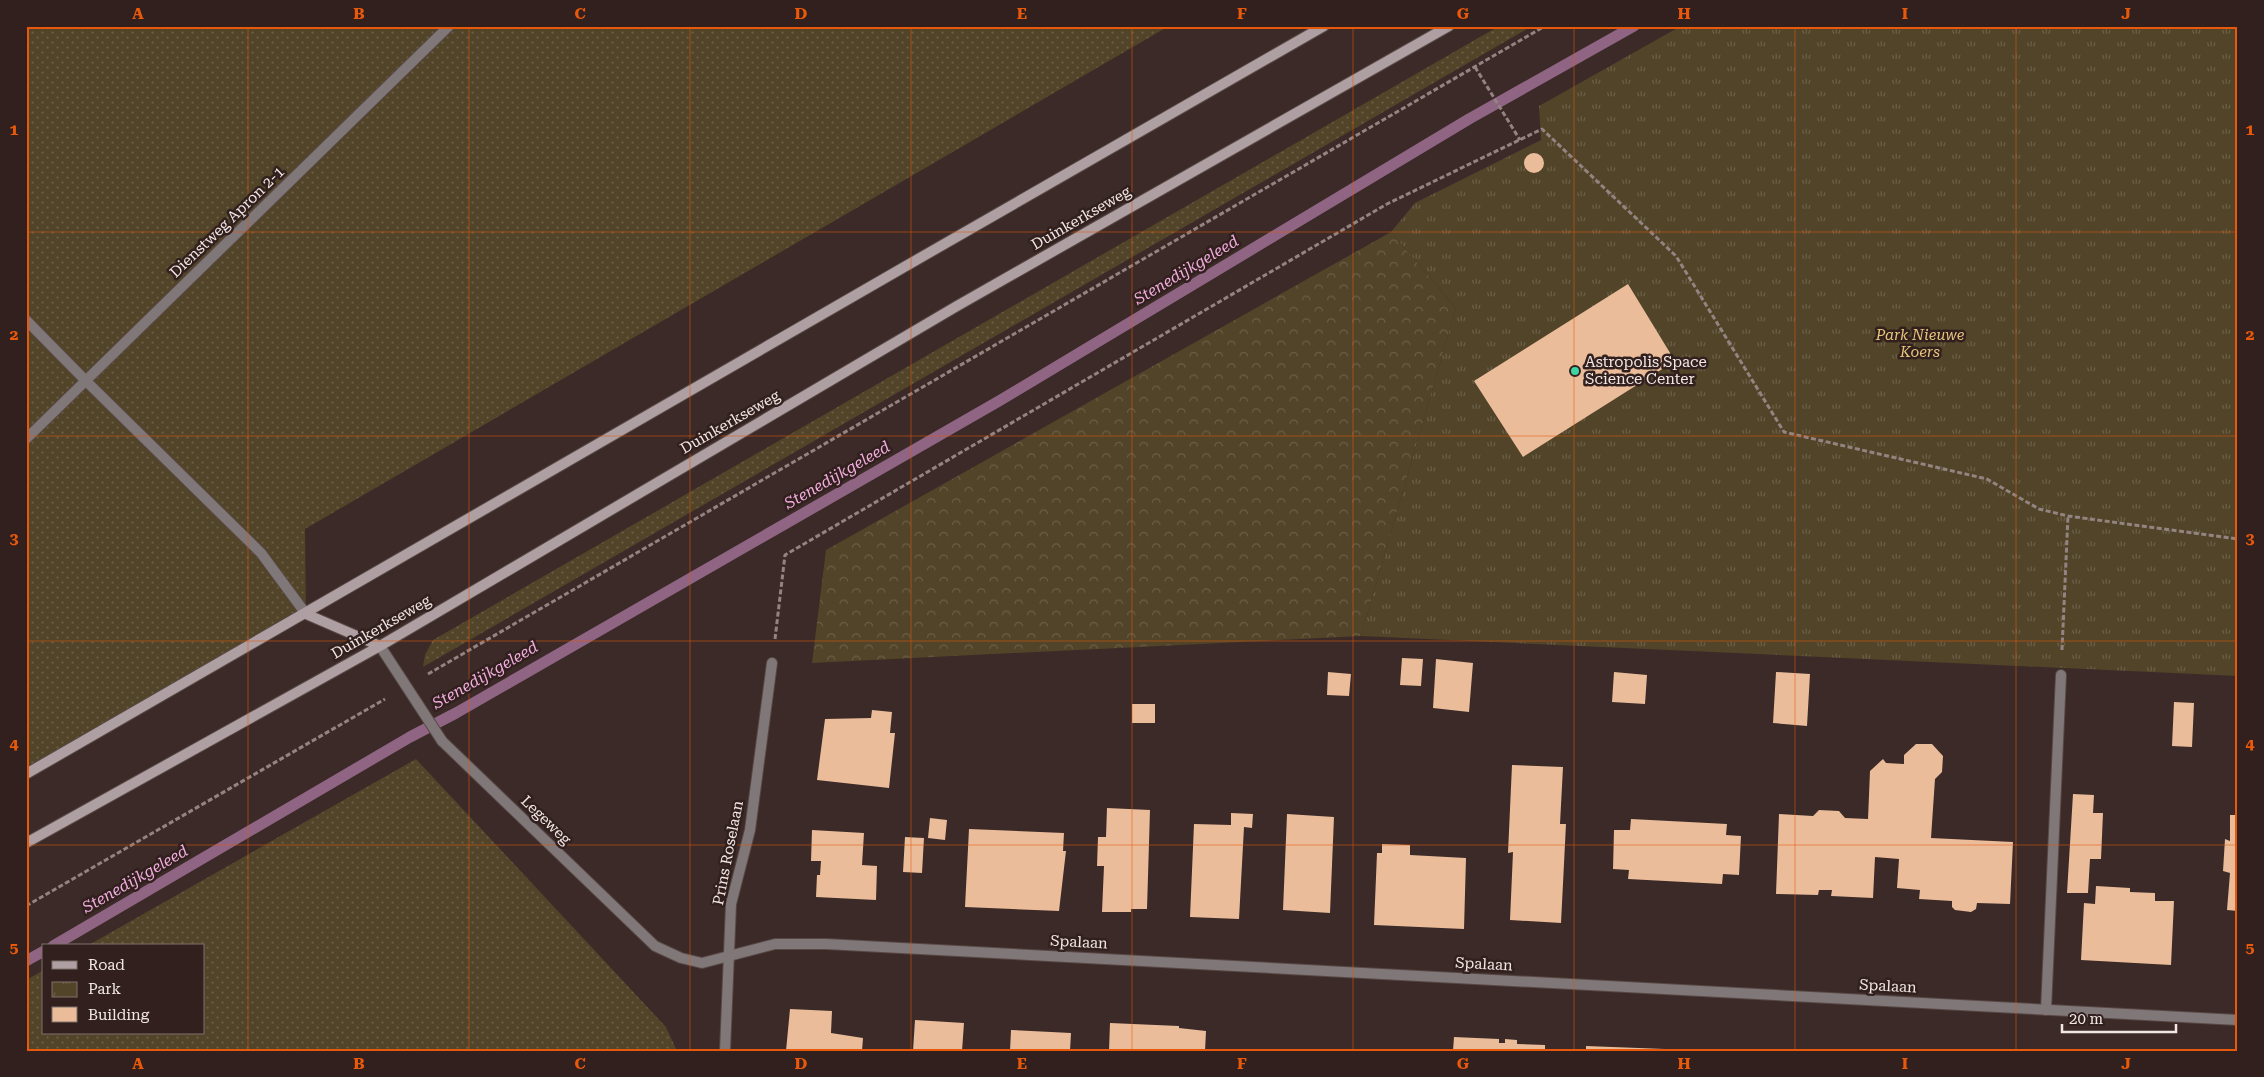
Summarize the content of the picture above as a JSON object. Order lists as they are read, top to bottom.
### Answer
{
  "streets": {
    "main road": ["Duinkerkseweg"],
    "street": [
      "Dienstweg Apron 2-1",
      "Legeweg",
      "Prins Roselaan",
      "Spalaan"
    ]
  },
  "crossings": [
    ["Duinkerkseweg", "Legeweg"],
    ["Legeweg", "Prins Roselaan"],
    ["Legeweg", "Spalaan"],
    ["Prins Roselaan", "Spalaan"]
  ],
  "water": ["Stenedijkgeleed"],
  "parks": ["Park Nieuwe Koers"],
  "places": ["Astropolis Space Science Center"],
  "legend": ["Road", "Park", "Building"],
  "scale_bar": "20 m",
  "grid": {
    "columns": [
      "A",
      "B",
      "C",
      "D",
      "E",
      "F",
      "G",
      "H",
      "I",
      "J"
    ],
    "rows": [
      "1",
      "2",
      "3",
      "4",
      "5"
    ]
  }
}
